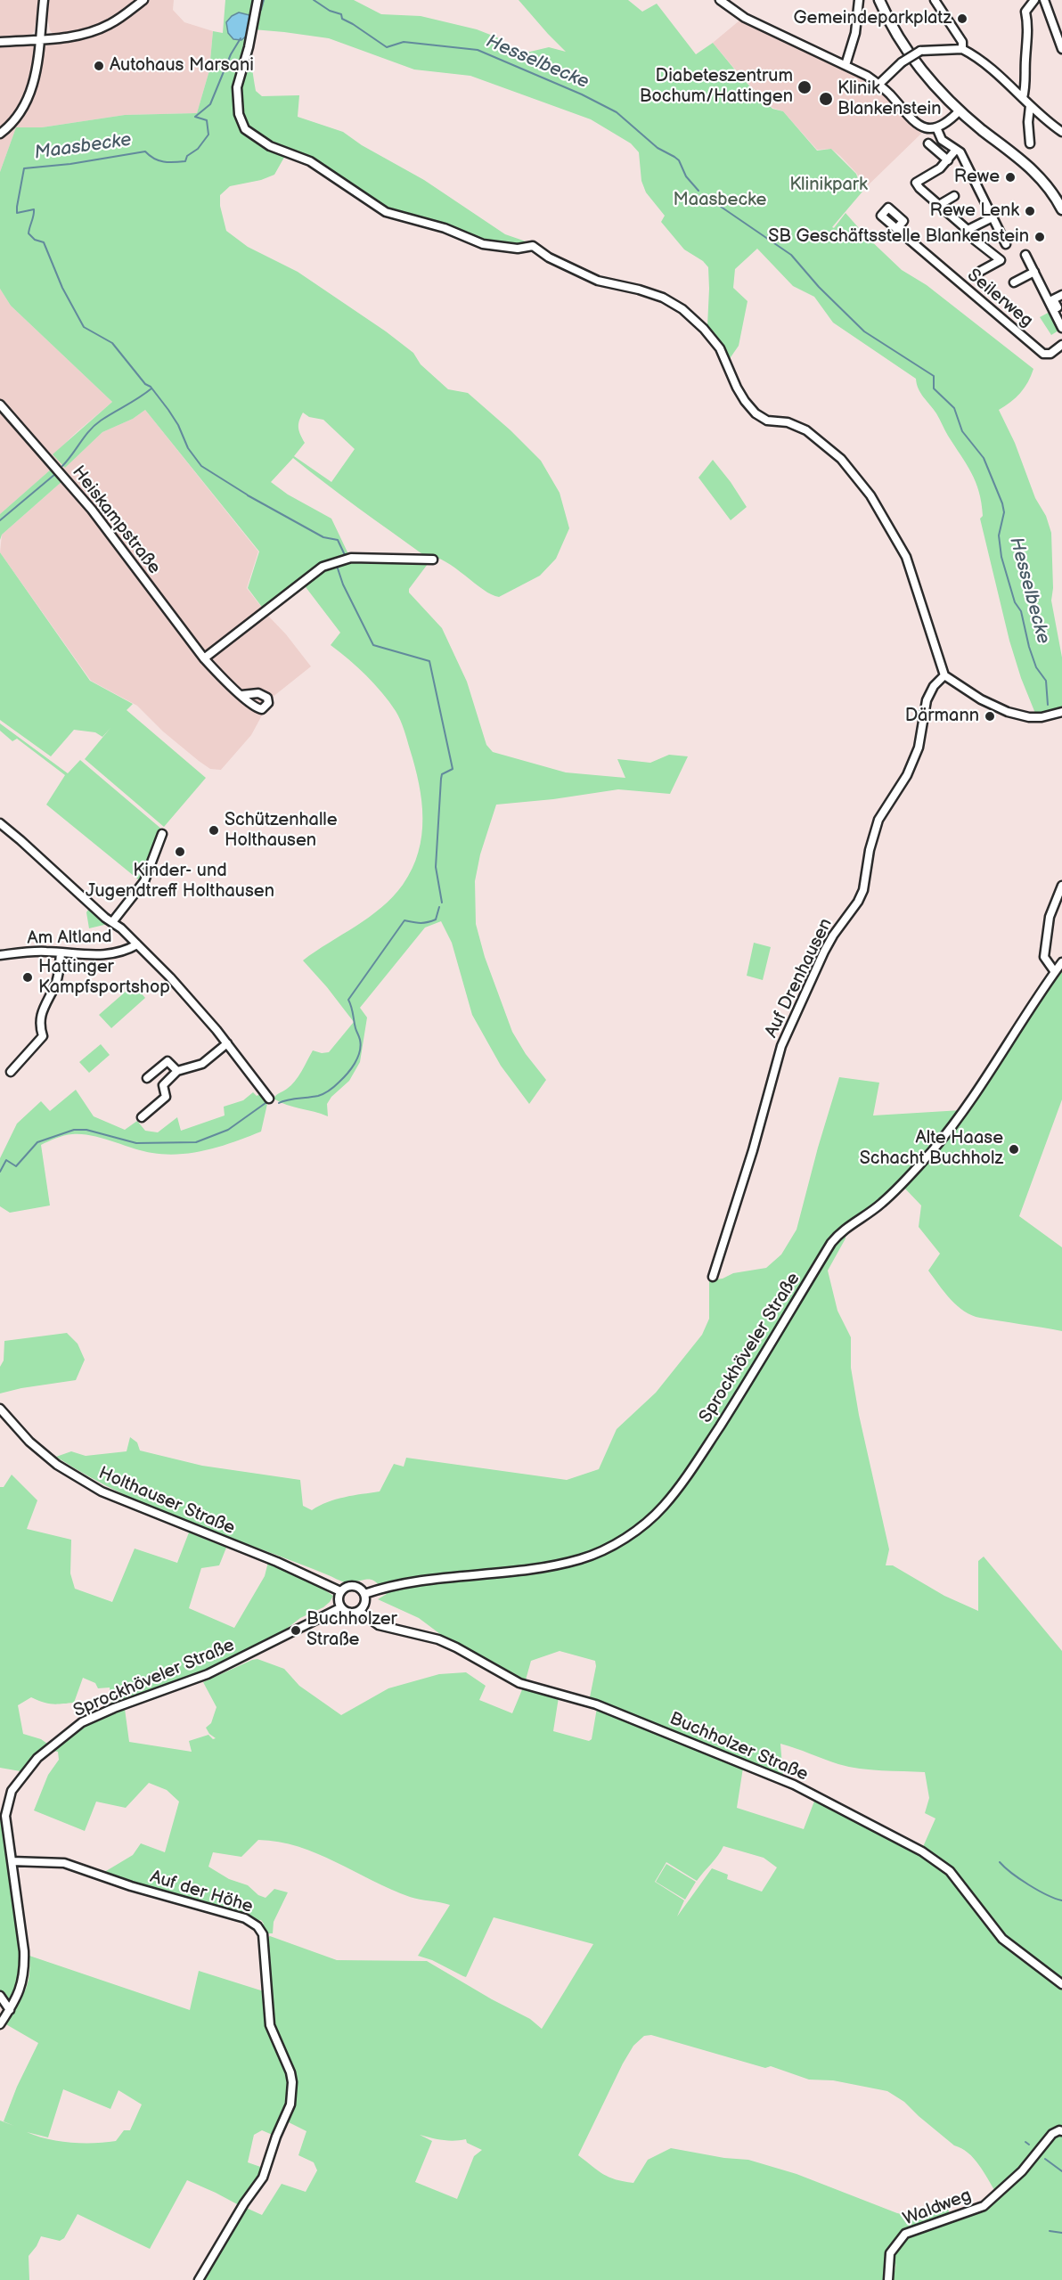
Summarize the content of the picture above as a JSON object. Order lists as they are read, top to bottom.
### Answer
{
  "streets": {
    "street": [
      "Seilerweg",
      "Heiskampstraße",
      "Am Altland",
      "Auf Drenhausen",
      "Sprockhöveler Straße",
      "Holthauser Straße",
      "Buchholzer Straße",
      "Auf der Höhe",
      "Waldweg"
    ]
  },
  "crossings": [
    ["Sprockhöveler Straße", "Holthauser Straße"],
    ["Sprockhöveler Straße", "Buchholzer Straße"],
    ["Sprockhöveler Straße", "Auf der Höhe"],
    ["Holthauser Straße", "Buchholzer Straße"]
  ],
  "water": ["Hesselbecke", "Maasbecke"],
  "parks": ["Klinikpark", "Maasbecke"],
  "places": [
    "Gemeindeparkplatz",
    "Autohaus Marsani",
    "Diabeteszentrum Bochum/Hattingen",
    "Klinik Blankenstein",
    "Rewe",
    "Rewe Lenk",
    "SB Geschäftsstelle Blankenstein",
    "Därmann",
    "Schützenhalle Holthausen",
    "Kinder- und Jugendtreff Holthausen",
    "Hattinger Kampfsportshop",
    "Alte Haase Schacht Buchholz",
    "Buchholzer Straße"
  ]
}
